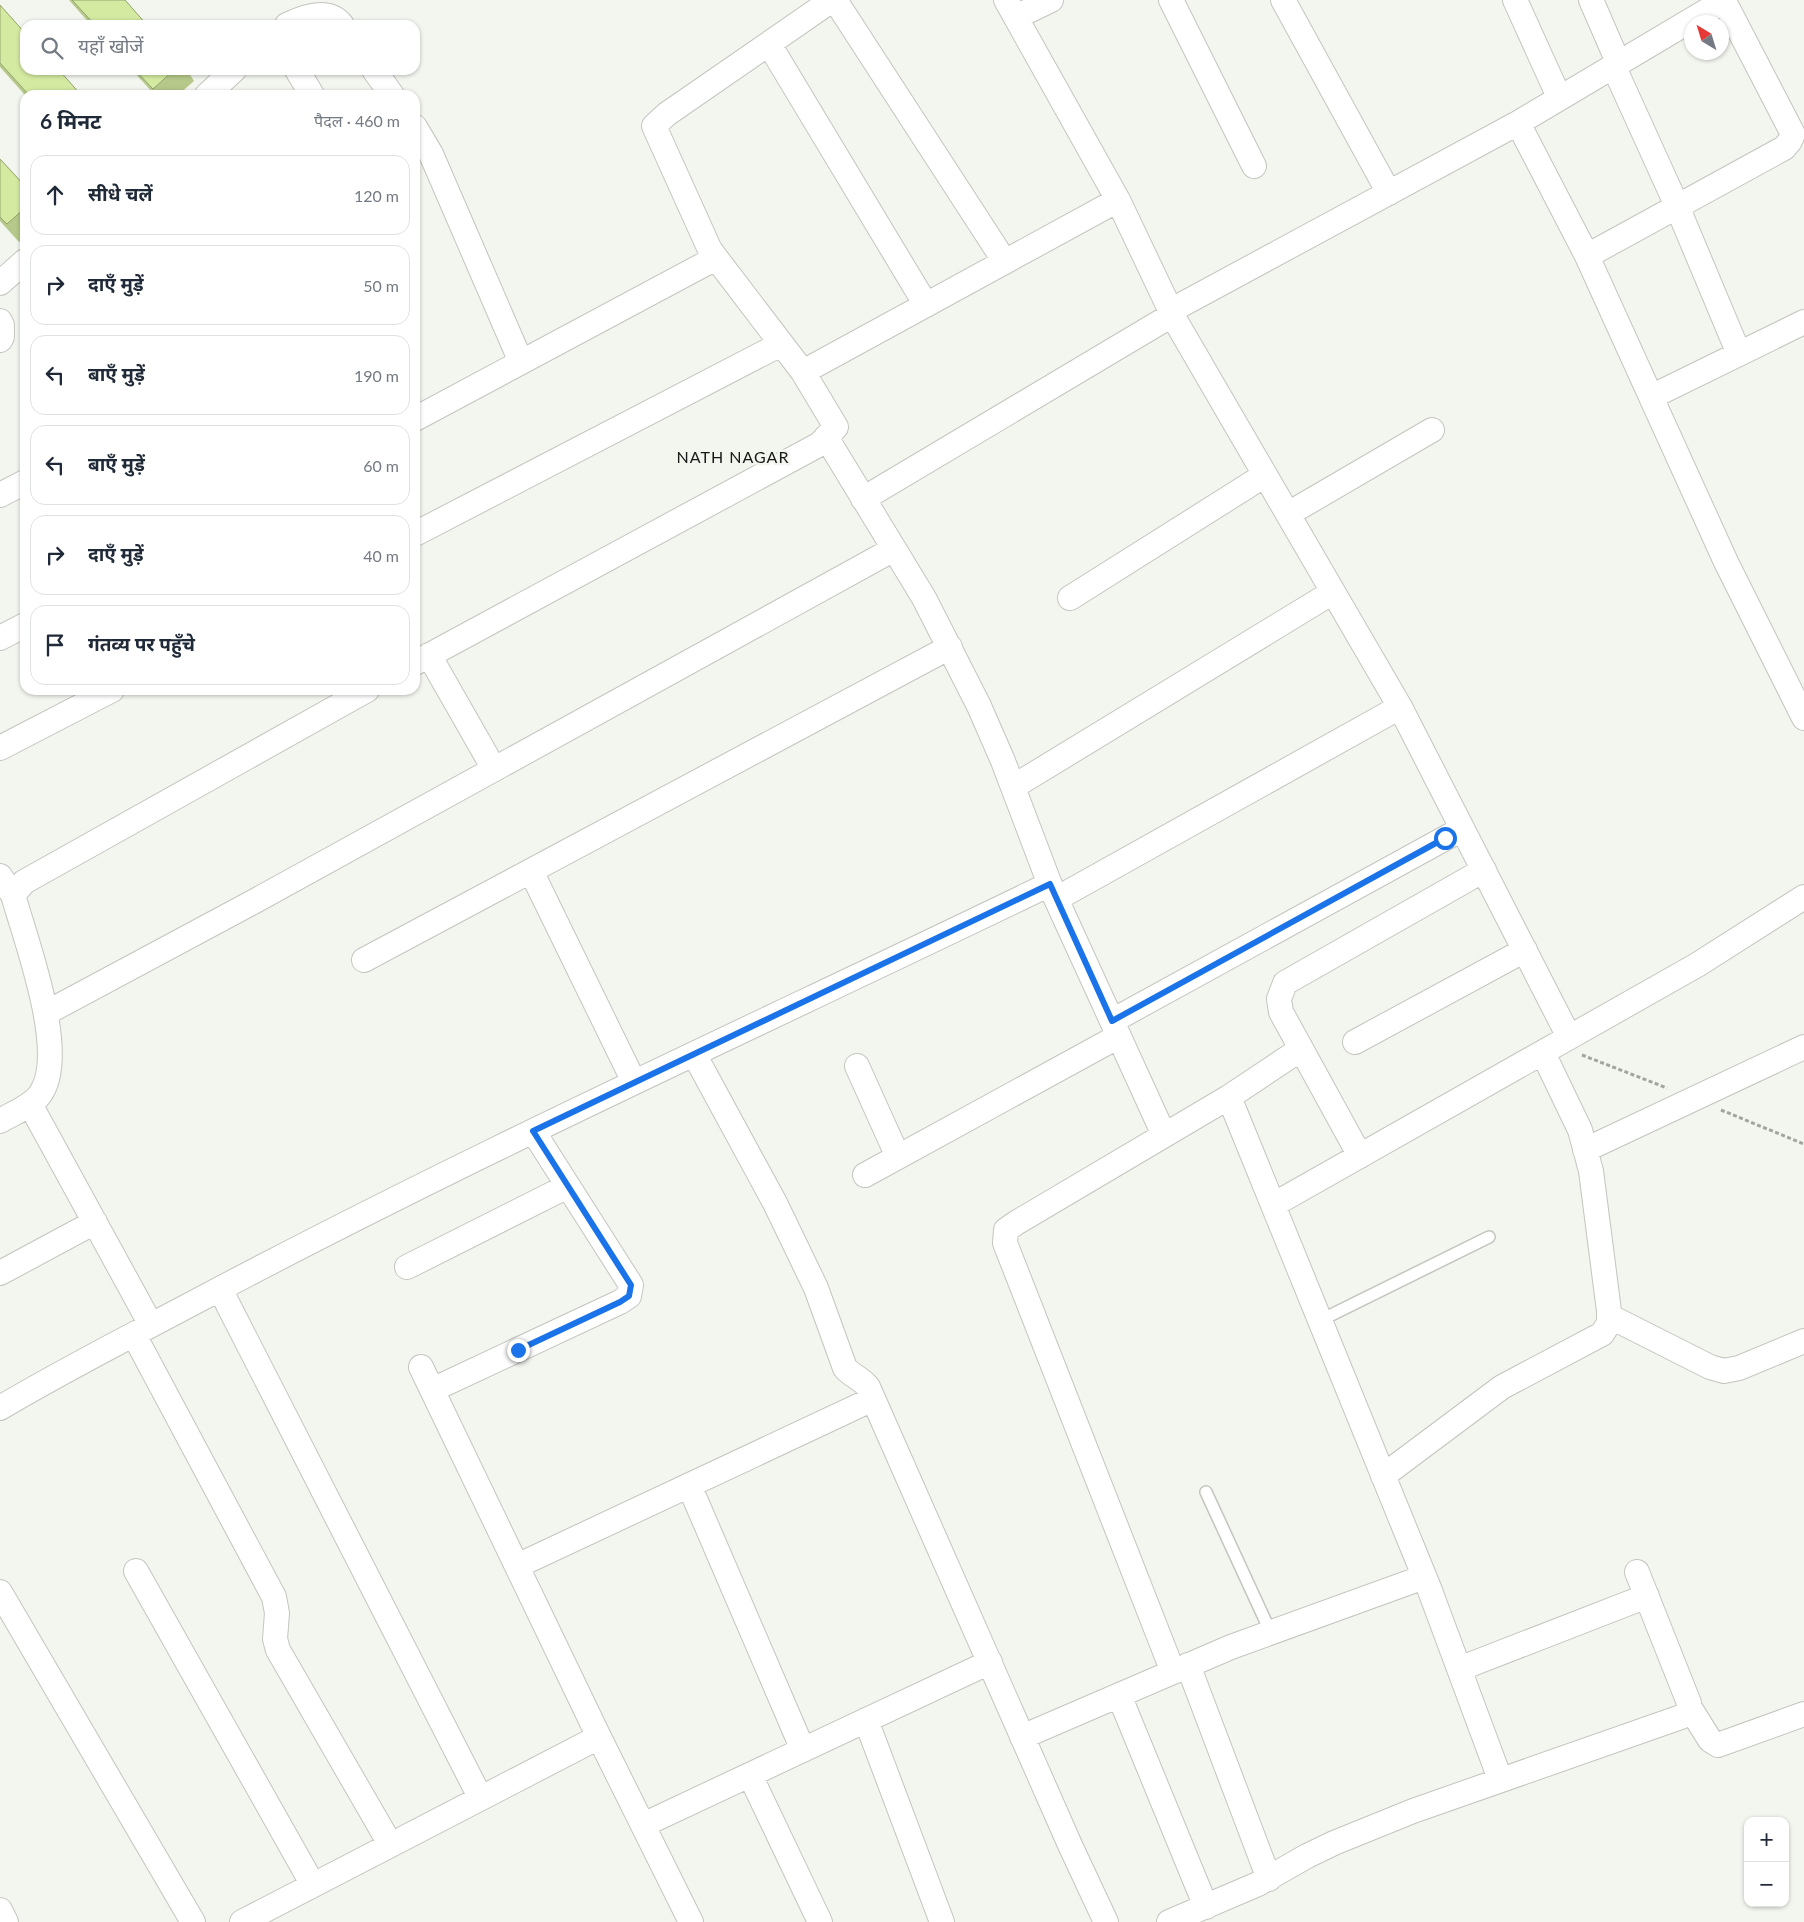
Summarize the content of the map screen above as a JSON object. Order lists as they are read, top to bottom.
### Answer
{
  "districts": ["NATH NAGAR"],
  "north": "top left",
  "page": {
    "search": "यहाँ खोजें",
    "heading": ["6 मिनट", "पैदल · 460 m"],
    "list": [
      ["सीधे चलें", "120 m"],
      ["दाएँ मुड़ें", "50 m"],
      ["बाएँ मुड़ें", "190 m"],
      ["बाएँ मुड़ें", "60 m"],
      ["दाएँ मुड़ें", "40 m"],
      "गंतव्य पर पहुँचे"
    ],
    "map_buttons": ["+", "−"]
  }
}
